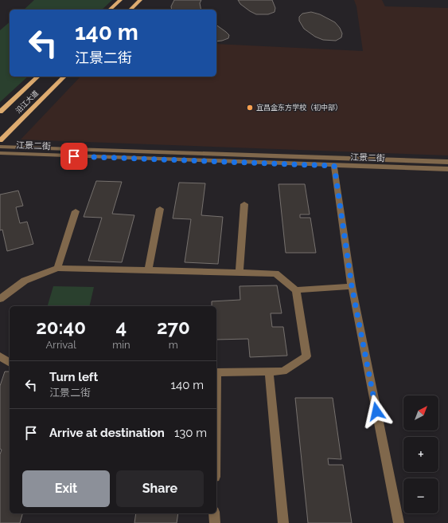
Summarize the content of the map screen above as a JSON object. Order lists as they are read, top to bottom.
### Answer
{
  "streets": {
    "main road": ["沿江大道"],
    "street": ["江景二街"]
  },
  "places": ["宜昌金东方学校（初中部）"],
  "north": "top right",
  "page": {
    "turn": ["140 m", "江景二街"],
    "eta": [
      "20:40",
      "Arrival",
      "4",
      "min",
      "270",
      "m"
    ],
    "list": [
      {
        "name": "Turn left",
        "note": "江景二街",
        "value": "140 m"
      },
      {
        "name": "Arrive at destination",
        "value": "130 m"
      }
    ],
    "map_buttons": ["+", "−"],
    "buttons": ["Exit", "Share"]
  }
}
